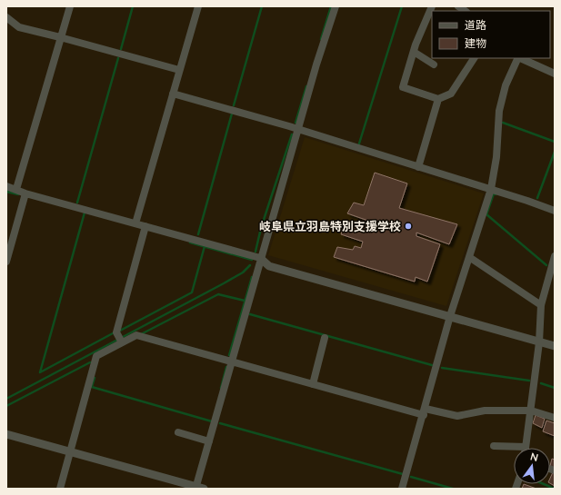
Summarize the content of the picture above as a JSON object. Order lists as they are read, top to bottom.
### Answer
{
  "places": ["岐阜県立羽島特別支援学校"],
  "legend": ["道路", "建物"],
  "north": "top"
}
